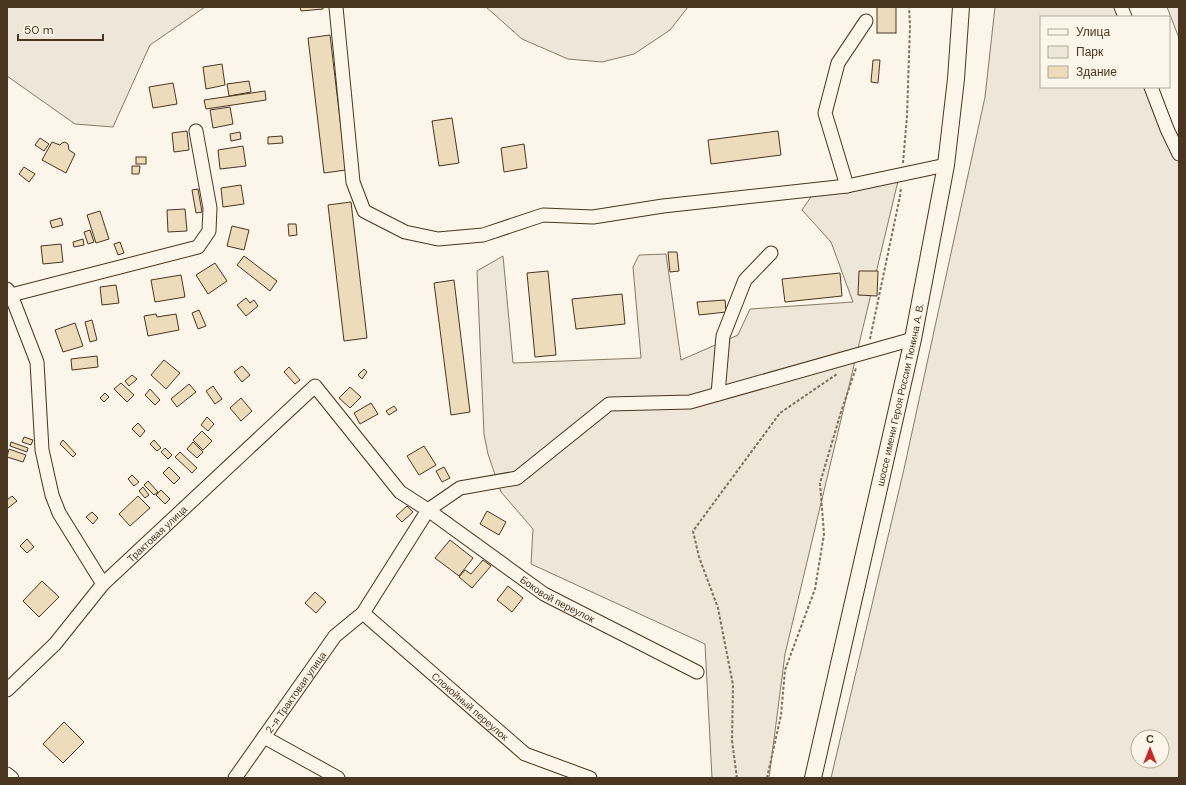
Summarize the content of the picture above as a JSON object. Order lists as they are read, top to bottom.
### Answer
{
  "streets": {
    "main road": ["шоссе имени Героя России Тюнина А. В."],
    "street": [
      "Трактовая улица",
      "Боковой переулок",
      "2-я Трактовая улица",
      "Спокойный переулок"
    ]
  },
  "crossings": [
    ["Трактовая улица", "Боковой переулок"],
    ["Боковой переулок", "2-я Трактовая улица"],
    ["2-я Трактовая улица", "Спокойный переулок"]
  ],
  "legend": ["Улица", "Парк", "Здание"],
  "scale_bar": "50 m",
  "north": "top"
}
